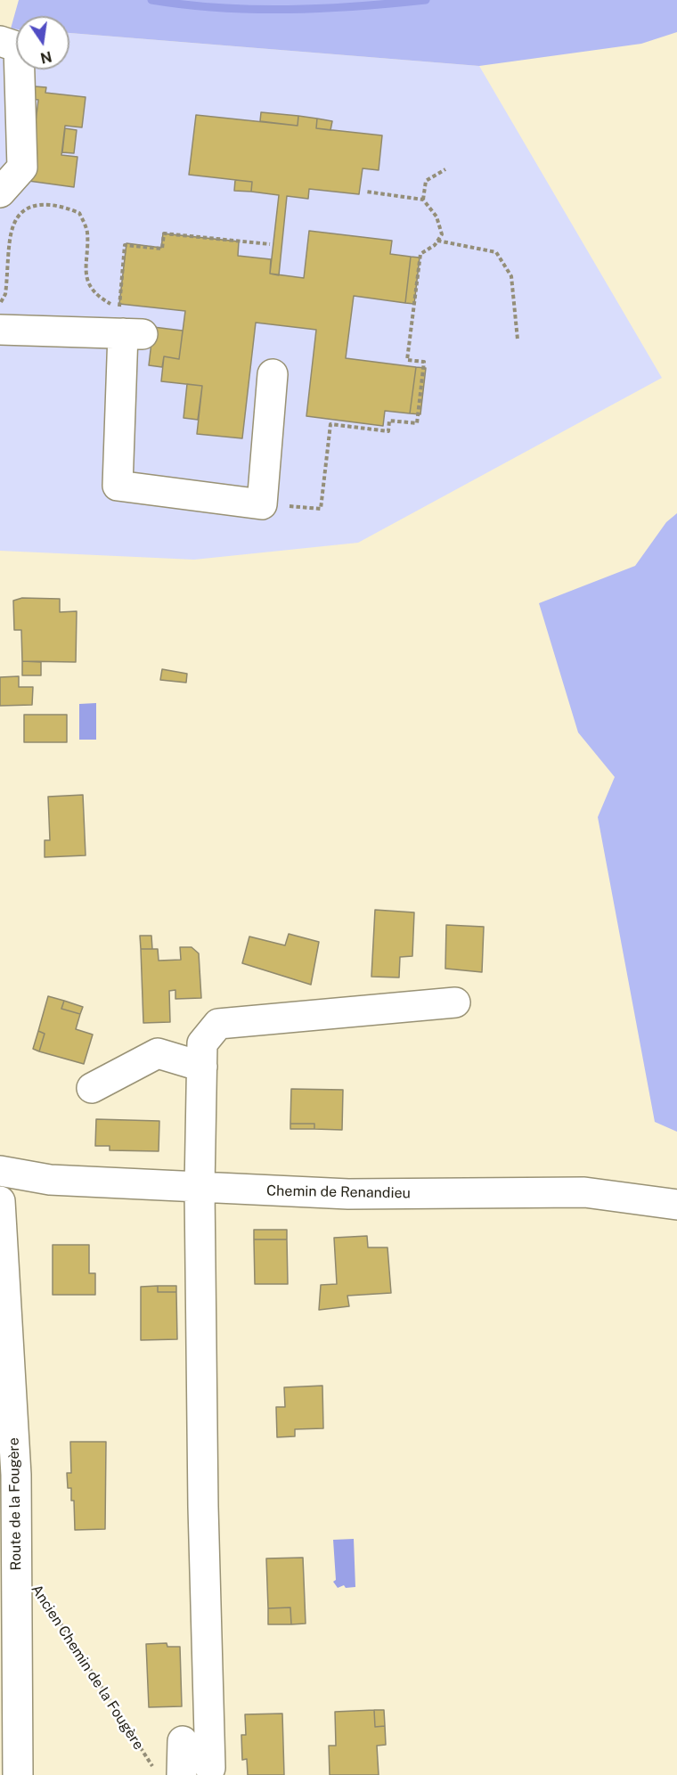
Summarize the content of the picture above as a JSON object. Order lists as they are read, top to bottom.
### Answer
{
  "streets": {
    "street": ["Chemin de Renandieu", "Route de la Fougère"],
    "path": ["Ancien Chemin de la Fougère"]
  },
  "north": "bottom"
}
